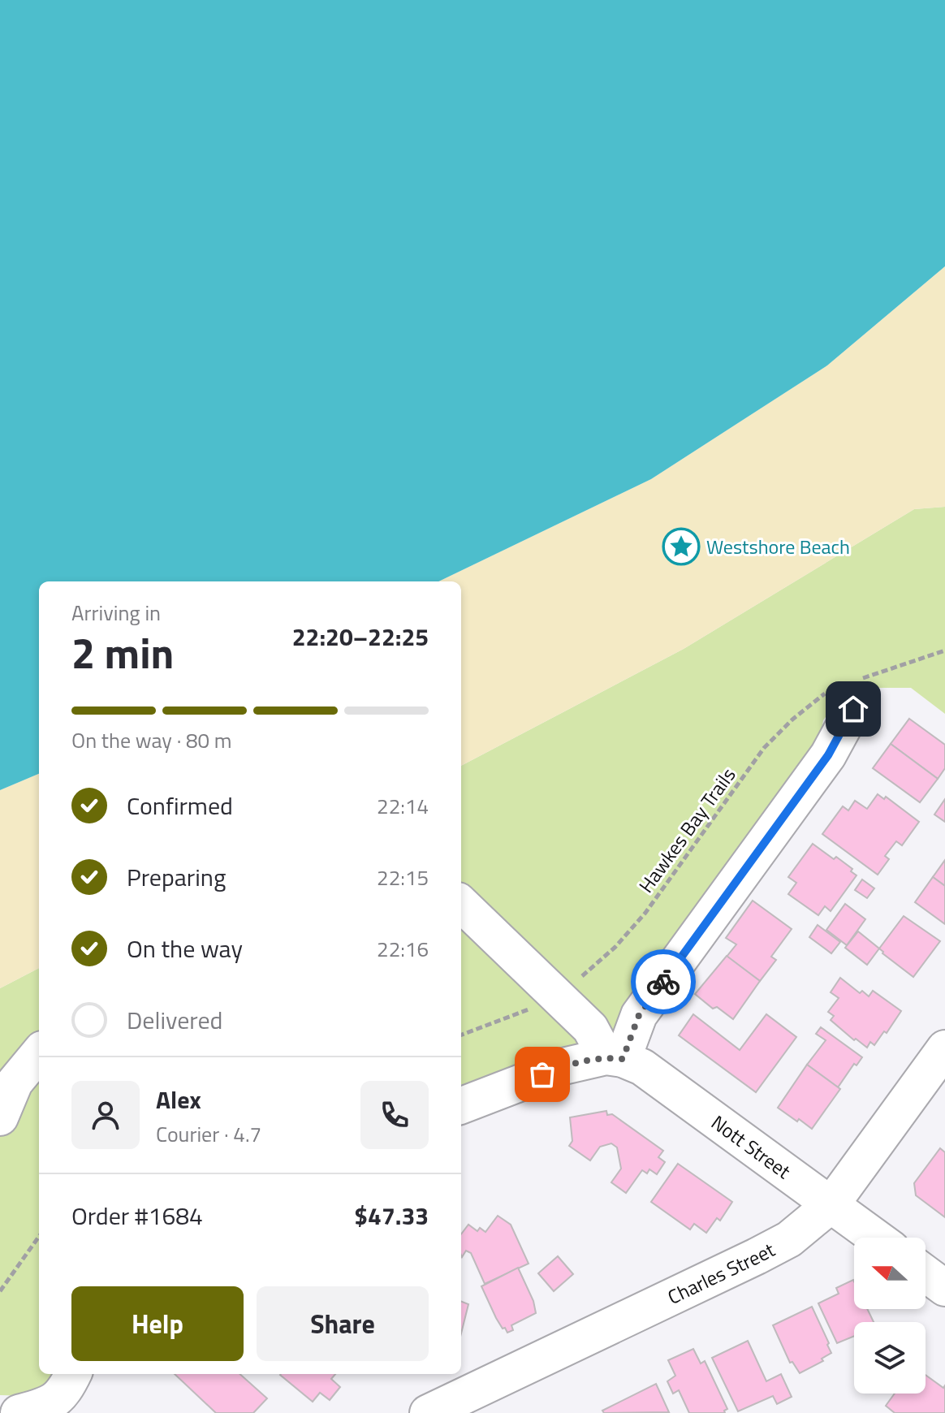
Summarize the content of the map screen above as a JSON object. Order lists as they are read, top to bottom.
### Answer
{
  "streets": {
    "street": ["Nott Street", "Charles Street"],
    "path": ["Hawkes Bay Trails"]
  },
  "crossings": [
    ["Nott Street", "Charles Street"]
  ],
  "places": {
    "place": ["Westshore Beach"]
  },
  "north": "left",
  "page": {
    "heading": ["2 min", "Arriving in", "22:20–22:25"],
    "panel": [
      "Alex",
      "Courier · 4.7",
      "Order #1684",
      "$47.33"
    ],
    "bar": "On the way · 80 m",
    "list": [
      ["Confirmed", "22:14"],
      ["Preparing", "22:15"],
      ["On the way", "22:16"],
      "Delivered"
    ],
    "buttons": ["Help", "Share"]
  }
}
